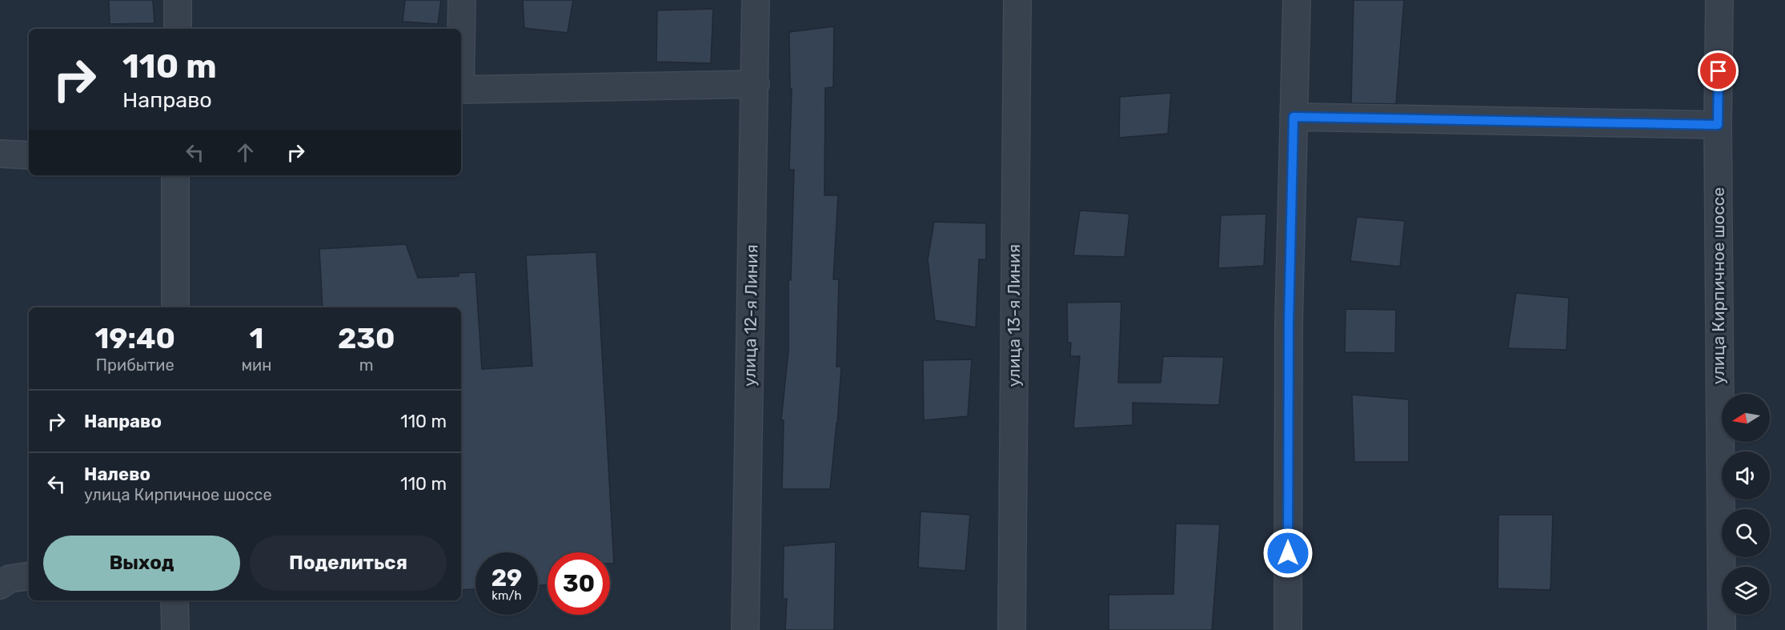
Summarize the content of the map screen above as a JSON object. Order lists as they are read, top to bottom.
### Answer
{
  "streets": {
    "street": ["улица Кирпичное шоссе", "улица 12-я Линия", "улица 13-я Линия"]
  },
  "north": "left",
  "page": {
    "turn": ["110 m", "Направо"],
    "eta": [
      "19:40",
      "Прибытие",
      "1",
      "мин",
      "230",
      "m"
    ],
    "list": [
      {
        "name": "Направо",
        "value": "110 m"
      },
      {
        "name": "Налево",
        "note": "улица Кирпичное шоссе",
        "value": "110 m"
      }
    ],
    "buttons": ["Выход", "Поделиться"],
    "speed": "29 km/h",
    "limit": "30"
  }
}
